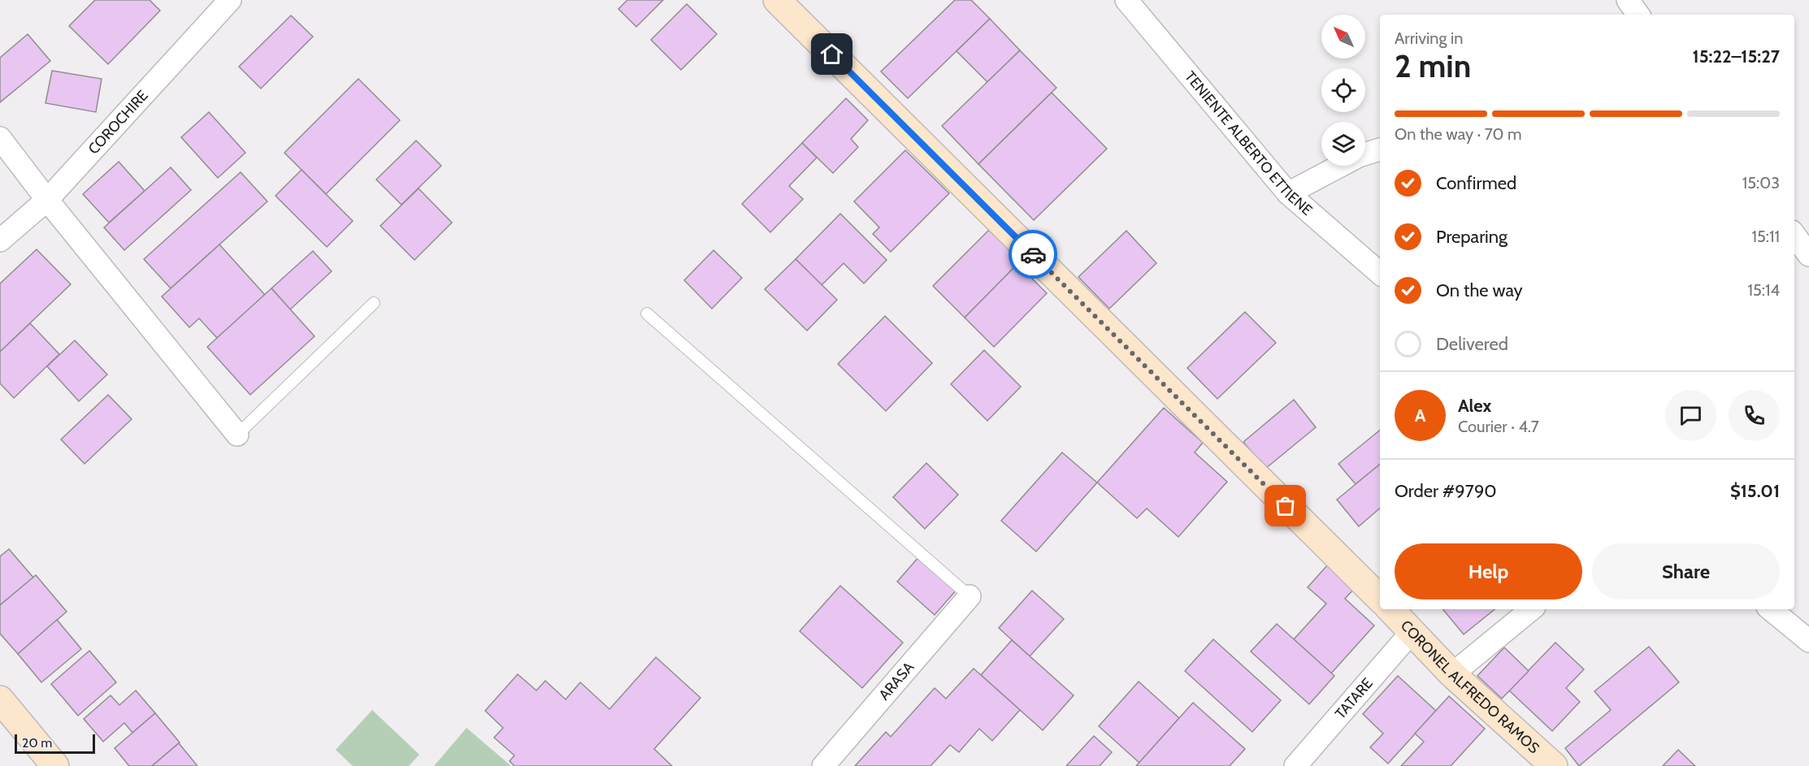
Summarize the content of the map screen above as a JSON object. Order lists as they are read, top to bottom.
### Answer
{
  "streets": {
    "main road": ["CORONEL ALFREDO RAMOS"],
    "street": [
      "COROCHIRE",
      "TENIENTE ALBERTO ETTIENE",
      "ARASA",
      "TATARE"
    ]
  },
  "crossings": [
    ["CORONEL ALFREDO RAMOS", "TATARE"]
  ],
  "scale_bar": "20 m",
  "north": "top left",
  "page": {
    "heading": ["2 min", "Arriving in", "15:22–15:27"],
    "panel": [
      "Alex",
      "Courier · 4.7",
      "Order #9790",
      "$15.01"
    ],
    "bar": "On the way · 70 m",
    "list": [
      ["Confirmed", "15:03"],
      ["Preparing", "15:11"],
      ["On the way", "15:14"],
      "Delivered"
    ],
    "round": "A",
    "buttons": ["Help", "Share"],
    "scale": "20 m"
  }
}
